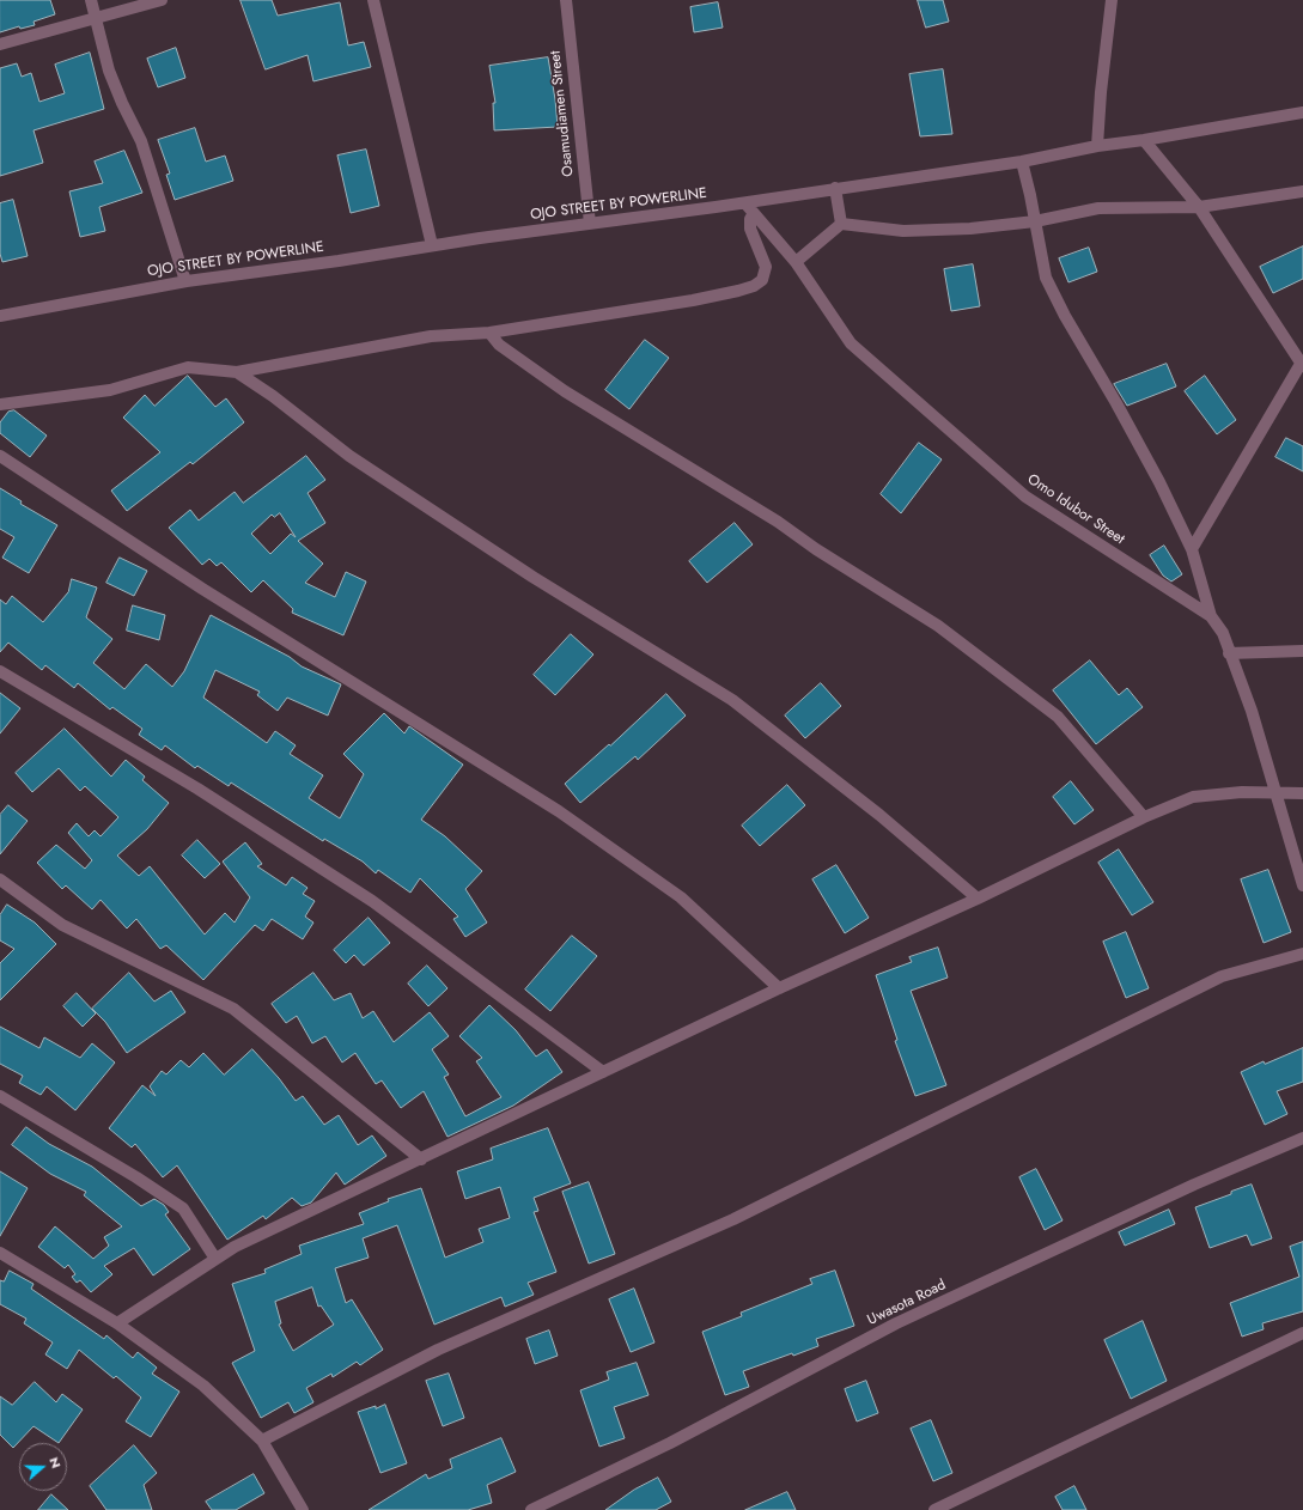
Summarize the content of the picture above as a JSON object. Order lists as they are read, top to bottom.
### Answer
{
  "streets": {
    "street": [
      "Osamudiamen Street",
      "OJO STREET BY POWERLINE",
      "Omo Idubor Street",
      "Uwasota Road"
    ]
  },
  "crossings": [
    ["Osamudiamen Street", "OJO STREET BY POWERLINE"],
    ["OJO STREET BY POWERLINE", "Omo Idubor Street"]
  ],
  "north": "right"
}
